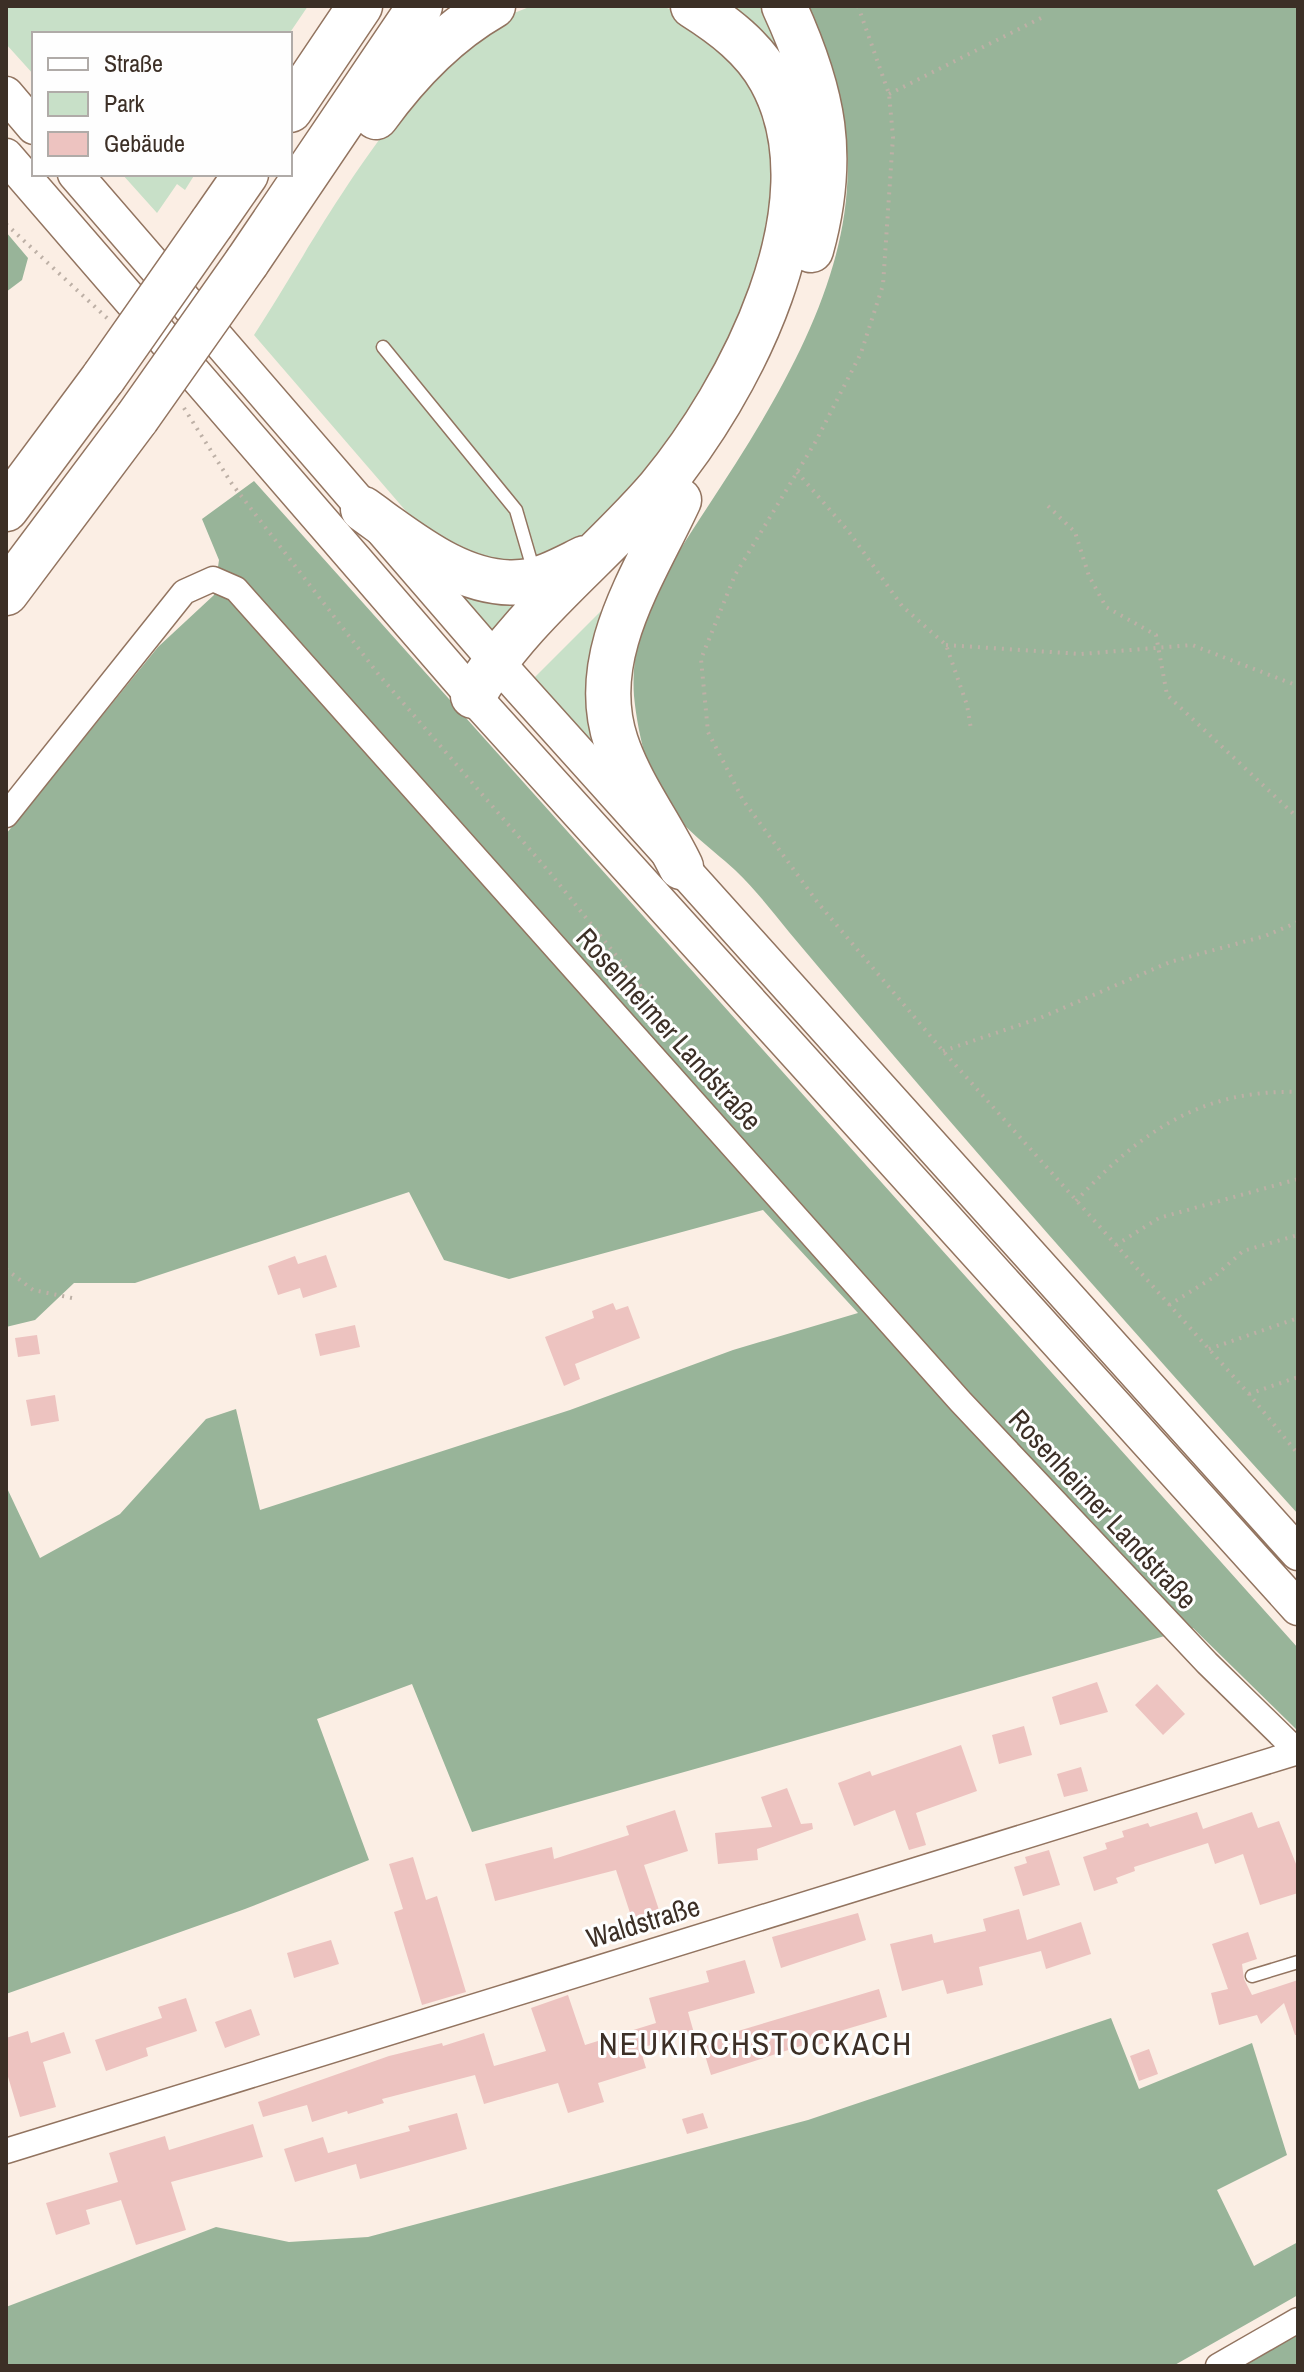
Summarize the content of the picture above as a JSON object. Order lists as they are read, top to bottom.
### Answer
{
  "streets": {
    "street": ["Rosenheimer Landstraße", "Waldstraße"]
  },
  "crossings": [
    ["Rosenheimer Landstraße", "Waldstraße"]
  ],
  "districts": ["NEUKIRCHSTOCKACH"],
  "legend": ["Straße", "Park", "Gebäude"]
}
